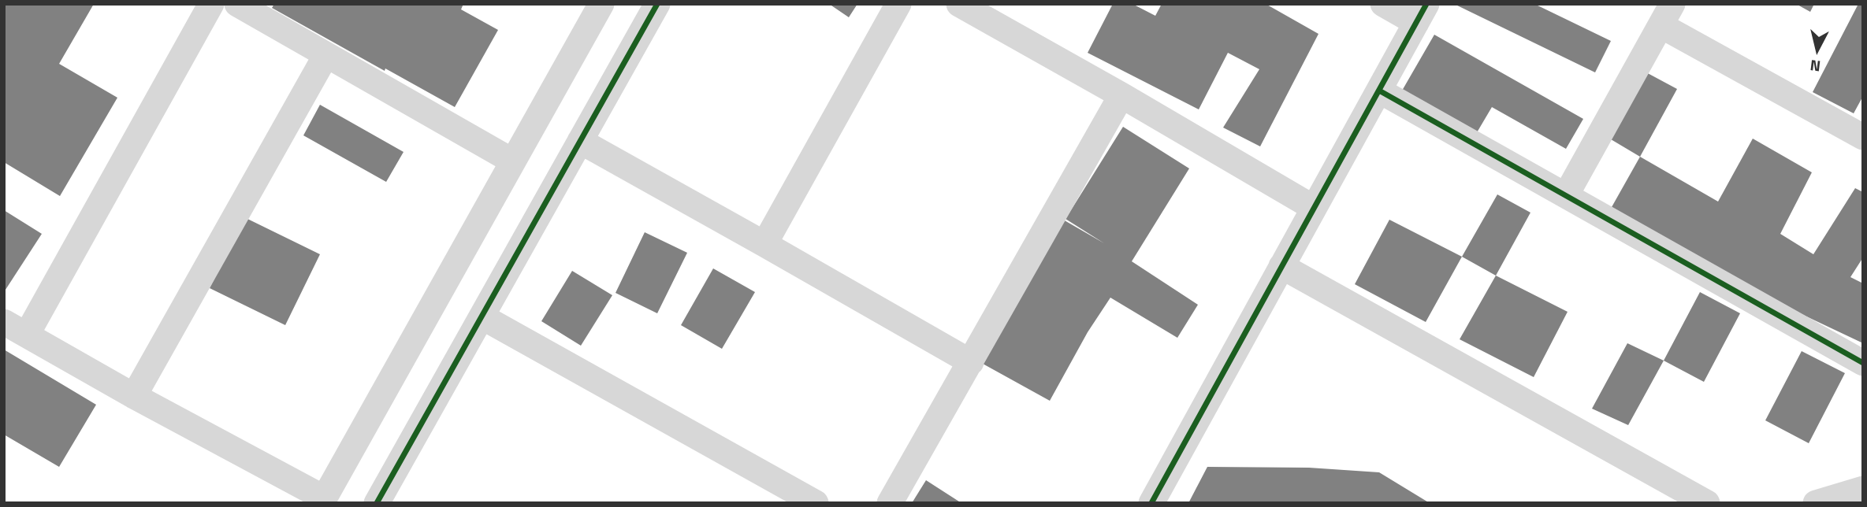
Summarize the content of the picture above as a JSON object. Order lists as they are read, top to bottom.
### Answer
{
  "north": "bottom"
}
